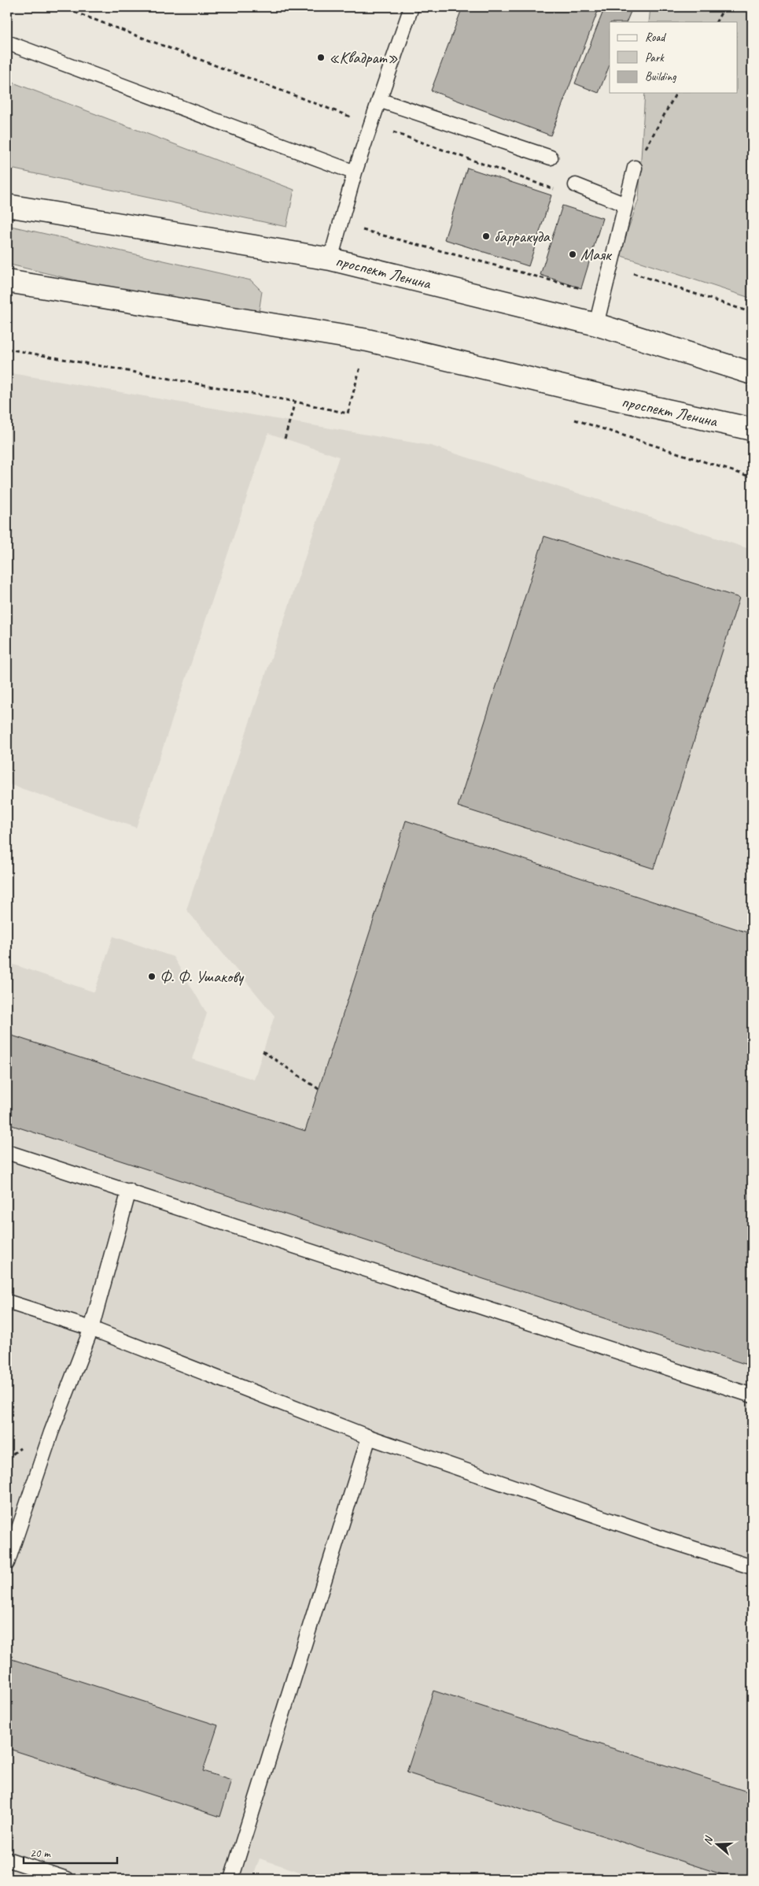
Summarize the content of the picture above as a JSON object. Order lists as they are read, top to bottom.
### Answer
{
  "streets": {
    "street": ["проспект Ленина"]
  },
  "places": [
    "«Квадрат»",
    "барракуда",
    "Маяк",
    "Ф. Ф. Ушакову"
  ],
  "legend": ["Road", "Park", "Building"],
  "scale_bar": "20 m",
  "north": "left"
}
